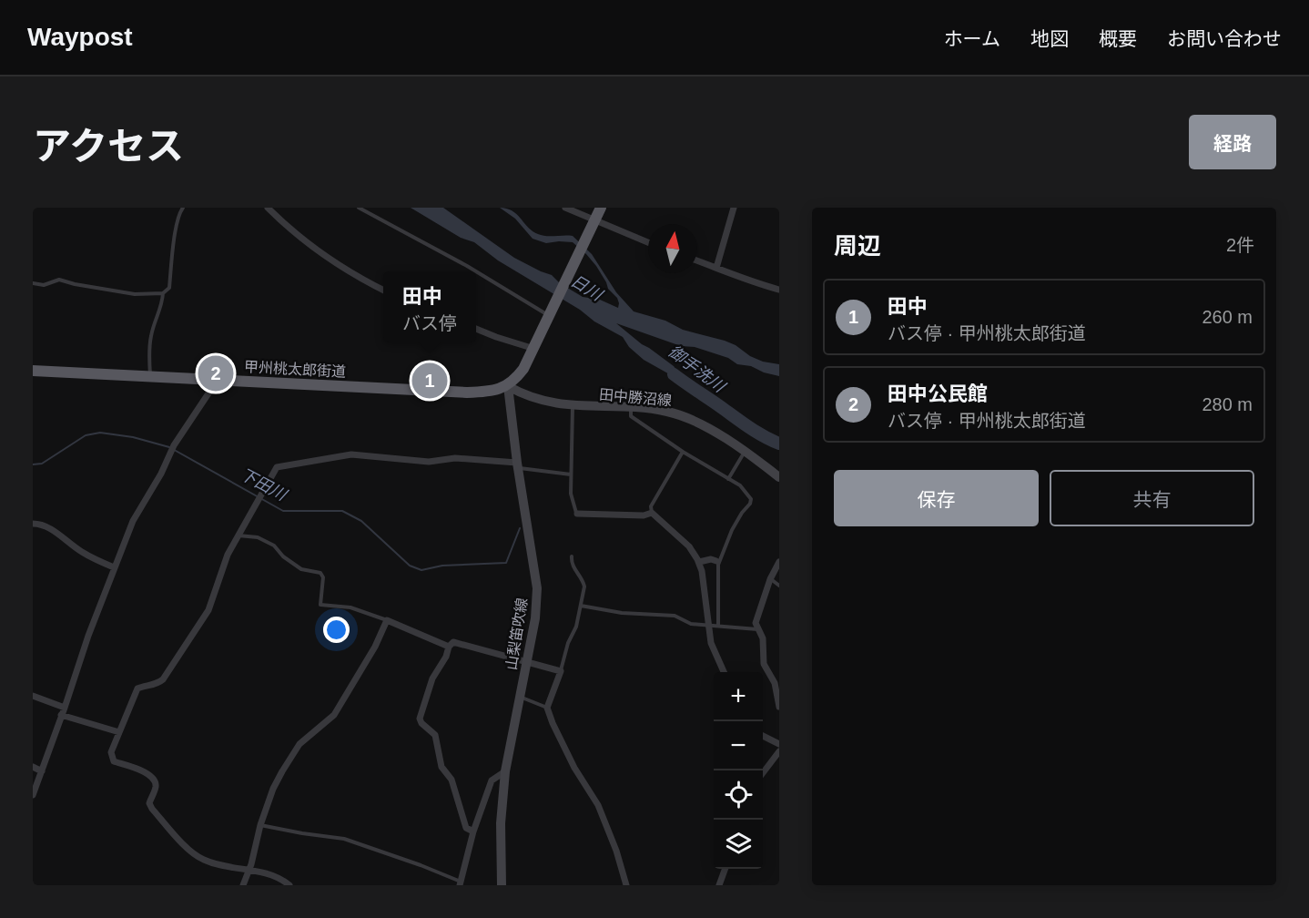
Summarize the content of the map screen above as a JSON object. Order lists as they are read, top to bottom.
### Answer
{
  "streets": {
    "highway": ["甲州桃太郎街道"],
    "main road": ["田中勝沼線", "山梨笛吹線"]
  },
  "crossings": [
    ["甲州桃太郎街道", "田中勝沼線"],
    ["甲州桃太郎街道", "山梨笛吹線"],
    ["田中勝沼線", "山梨笛吹線"]
  ],
  "water": ["日川", "御手洗川", "下田川"],
  "north": "top",
  "page": {
    "header": "Waypost",
    "nav": [
      "ホーム",
      "地図",
      "概要",
      "お問い合わせ"
    ],
    "title": "アクセス",
    "buttons": [
      "経路",
      ["保存", "共有"]
    ],
    "heading": ["周辺", "2件"],
    "popup": ["田中", "バス停"],
    "list": [
      {
        "mark": "1",
        "name": "田中",
        "note": "バス停 · 甲州桃太郎街道",
        "value": "260 m"
      },
      {
        "mark": "2",
        "name": "田中公民館",
        "note": "バス停 · 甲州桃太郎街道",
        "value": "280 m"
      }
    ],
    "pins": ["2", "1"],
    "map_buttons": ["+", "−"]
  }
}
